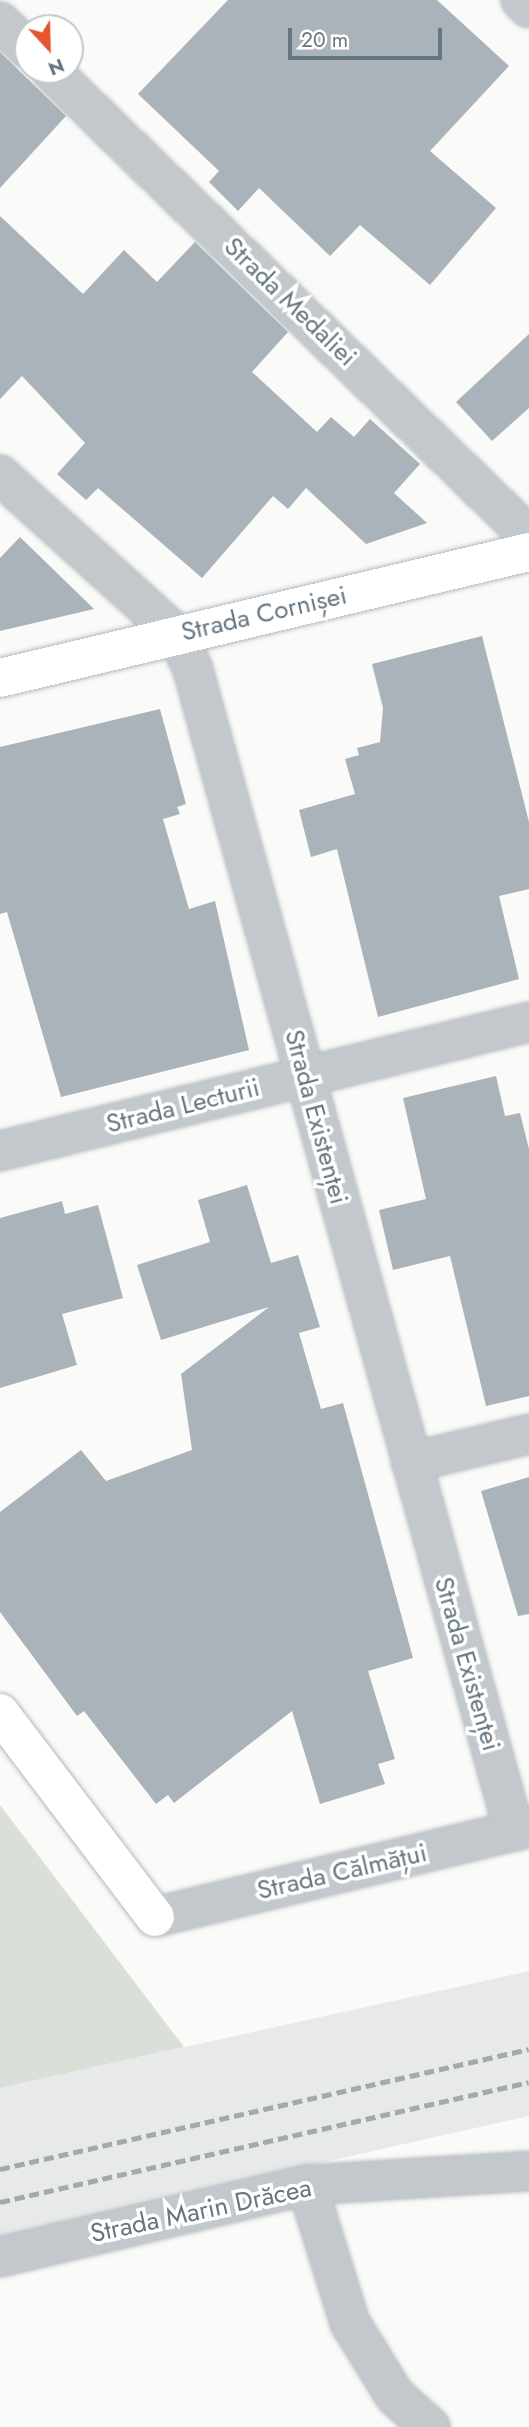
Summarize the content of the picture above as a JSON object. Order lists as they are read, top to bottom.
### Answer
{
  "streets": {
    "street": [
      "Strada Medaliei",
      "Strada Cornișei",
      "Strada Lecturii",
      "Strada Existenței",
      "Strada Călmățui",
      "Strada Marin Drăcea"
    ]
  },
  "crossings": [
    ["Strada Cornișei", "Strada Existenței"],
    ["Strada Lecturii", "Strada Existenței"],
    ["Strada Existenței", "Strada Călmățui"]
  ],
  "scale_bar": "20 m",
  "north": "bottom"
}
